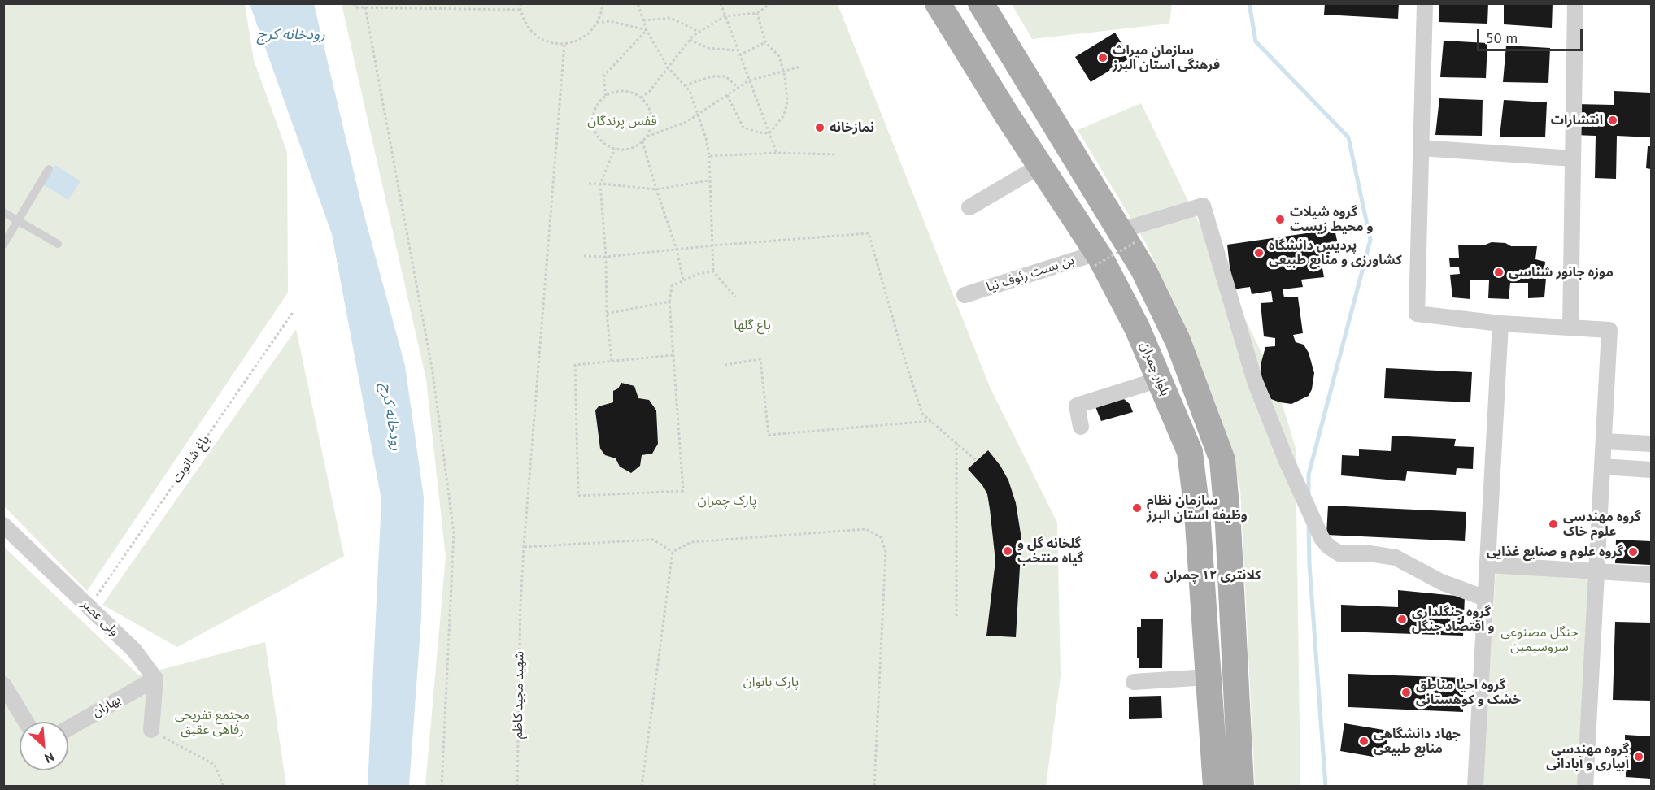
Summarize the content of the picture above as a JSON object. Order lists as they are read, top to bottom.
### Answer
{
  "streets": {
    "main road": ["بلوار چمران"],
    "street": ["بن بست رئوف نیا", "ولی عصر", "بهاران"],
    "path": ["باغ شاتوت", "شهید مجید کاظم"]
  },
  "crossings": [
    ["بن بست رئوف نیا", "بلوار چمران"],
    ["باغ شاتوت", "ولی عصر"],
    ["ولی عصر", "بهاران"]
  ],
  "water": ["رودخانه کرج"],
  "parks": [
    "قفس پرندگان",
    "باغ گلها",
    "پارک چمران",
    "جنگل مصنوعی سروسیمین",
    "پارک بانوان",
    "مجتمع تفریحی رفاهی عقیق"
  ],
  "places": [
    "سازمان میراث فرهنگی استان البرز",
    "انتشارات",
    "نمازخانه",
    "گروه شیلات و محیط زیست",
    "پردیس دانشگاه کشاورزی و منابع طبیعی",
    "موزه جانور شناسی",
    "سازمان نظام وظیفه استان البرز",
    "گروه مهندسی علوم خاک",
    "گلخانه گل و گیاه منتخب",
    "گروه علوم و صنایع غذایی",
    "کلانتری ۱۲ چمران",
    "گروه جنگلداری و اقتصاد جنگل",
    "گروه احیا مناطق خشک و کوهستانی",
    "جهاد دانشگاهی منابع طبیعی",
    "گروه مهندسی آبیاری و آبادانی"
  ],
  "scale_bar": "50 m",
  "north": "bottom right"
}
